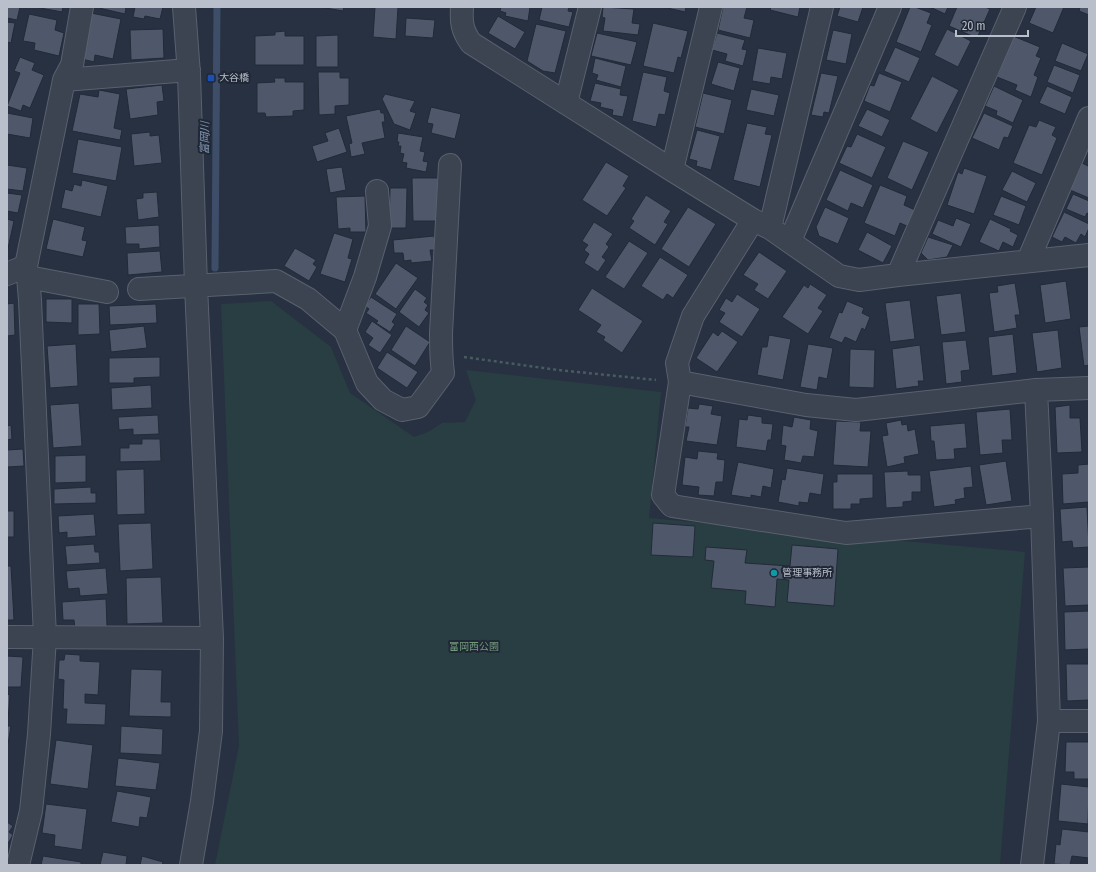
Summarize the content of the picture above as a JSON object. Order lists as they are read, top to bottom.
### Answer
{
  "water": ["富岡川"],
  "parks": ["富岡西公園"],
  "places": {
    "transit": ["大谷橋"],
    "other": ["管理事務所"]
  },
  "scale_bar": "20 m"
}
